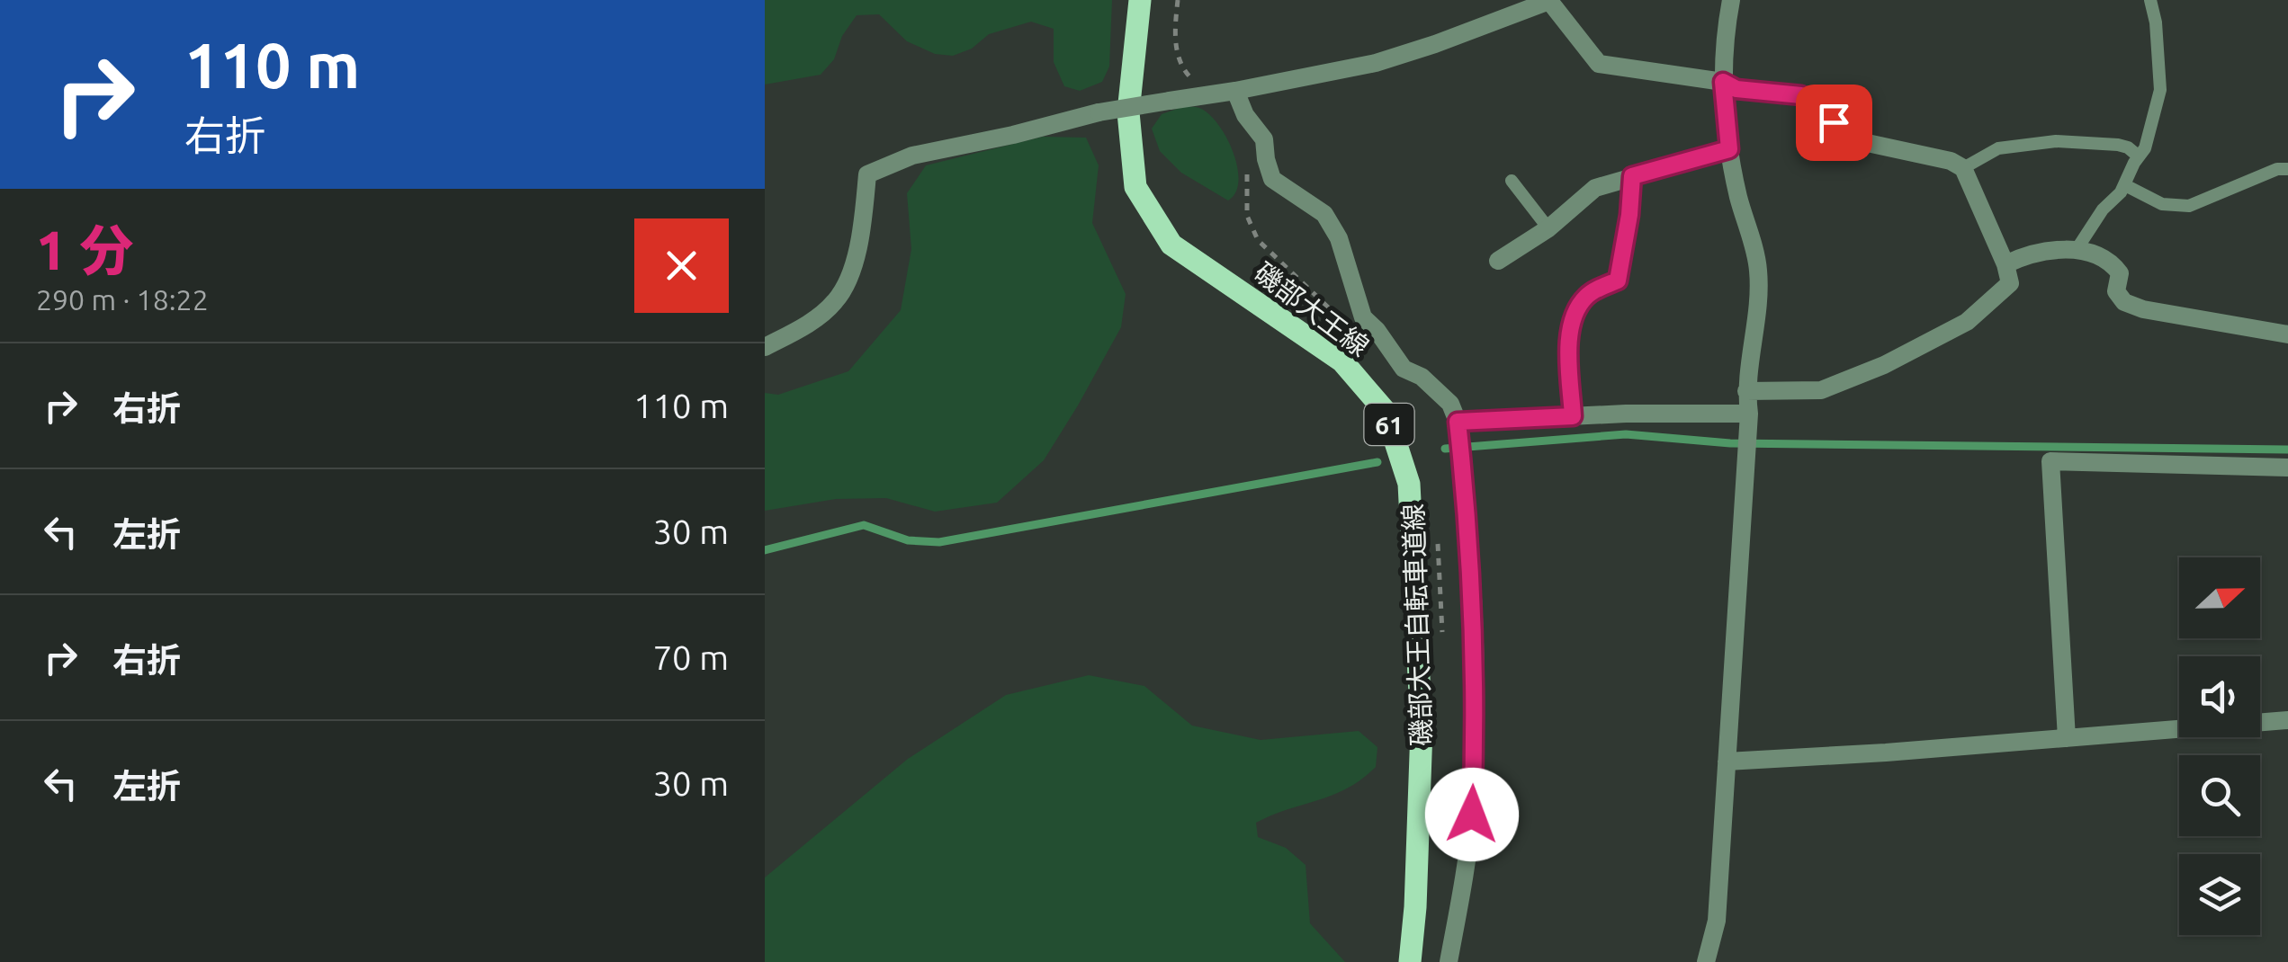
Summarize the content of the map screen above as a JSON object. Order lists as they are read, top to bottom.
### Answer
{
  "streets": {
    "main road": ["磯部大王線", "61"],
    "path": ["磯部大王自転車道線"]
  },
  "north": "right",
  "page": {
    "turn": ["110 m", "右折"],
    "heading": ["1 分", "290 m · 18:22"],
    "list": [
      {
        "name": "右折",
        "value": "110 m"
      },
      {
        "name": "左折",
        "value": "30 m"
      },
      {
        "name": "右折",
        "value": "70 m"
      },
      {
        "name": "左折",
        "value": "30 m"
      }
    ]
  }
}
